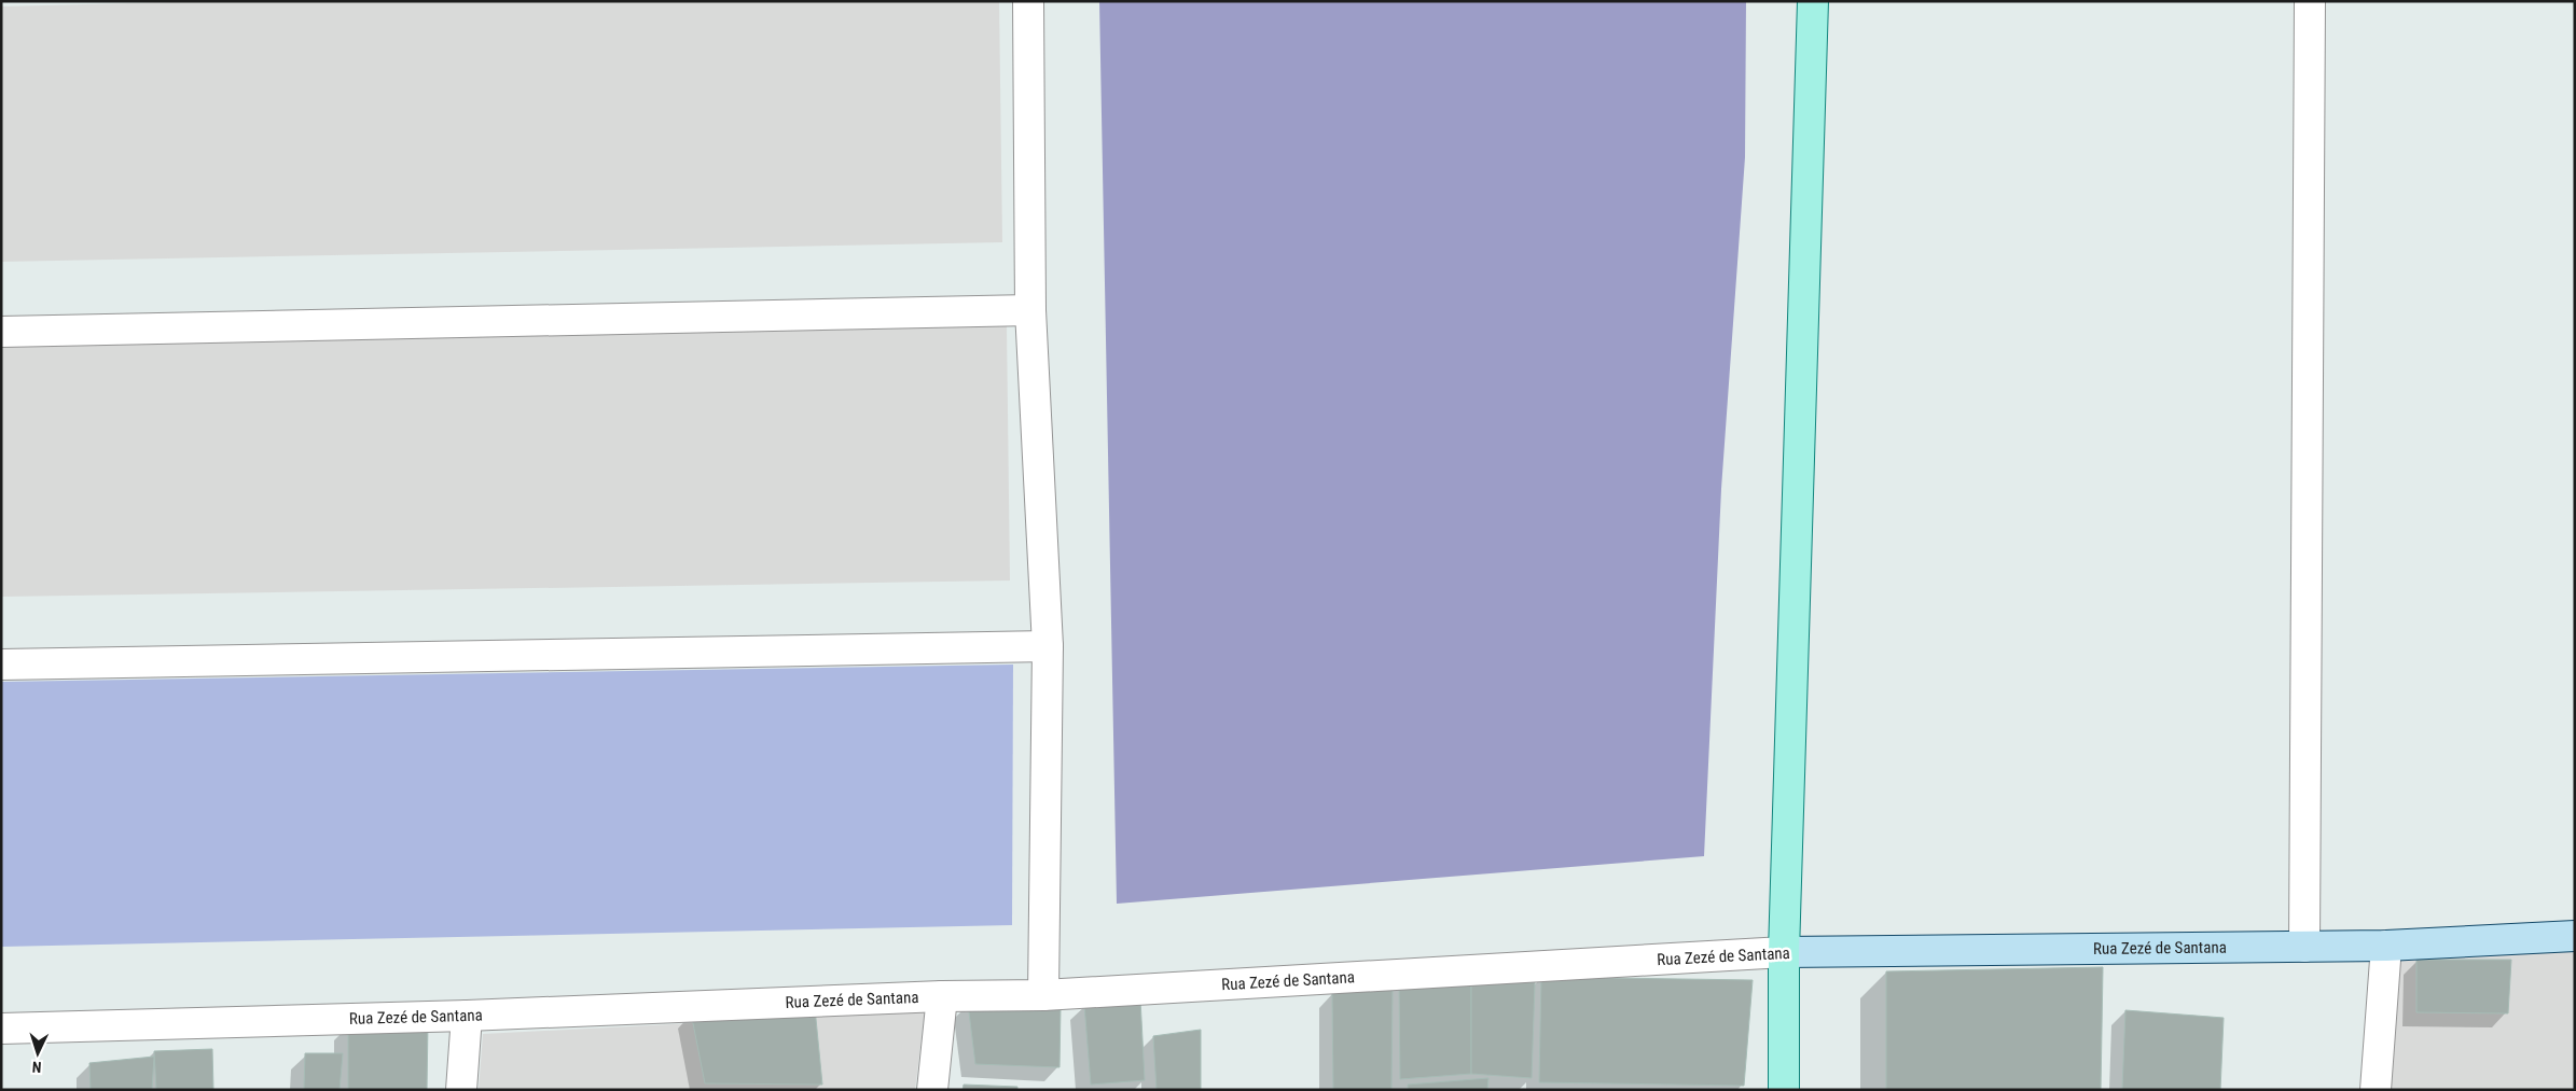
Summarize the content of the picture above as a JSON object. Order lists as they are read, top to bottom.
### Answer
{
  "streets": {
    "main road": ["Rua Zezé de Santana"]
  },
  "north": "bottom"
}
